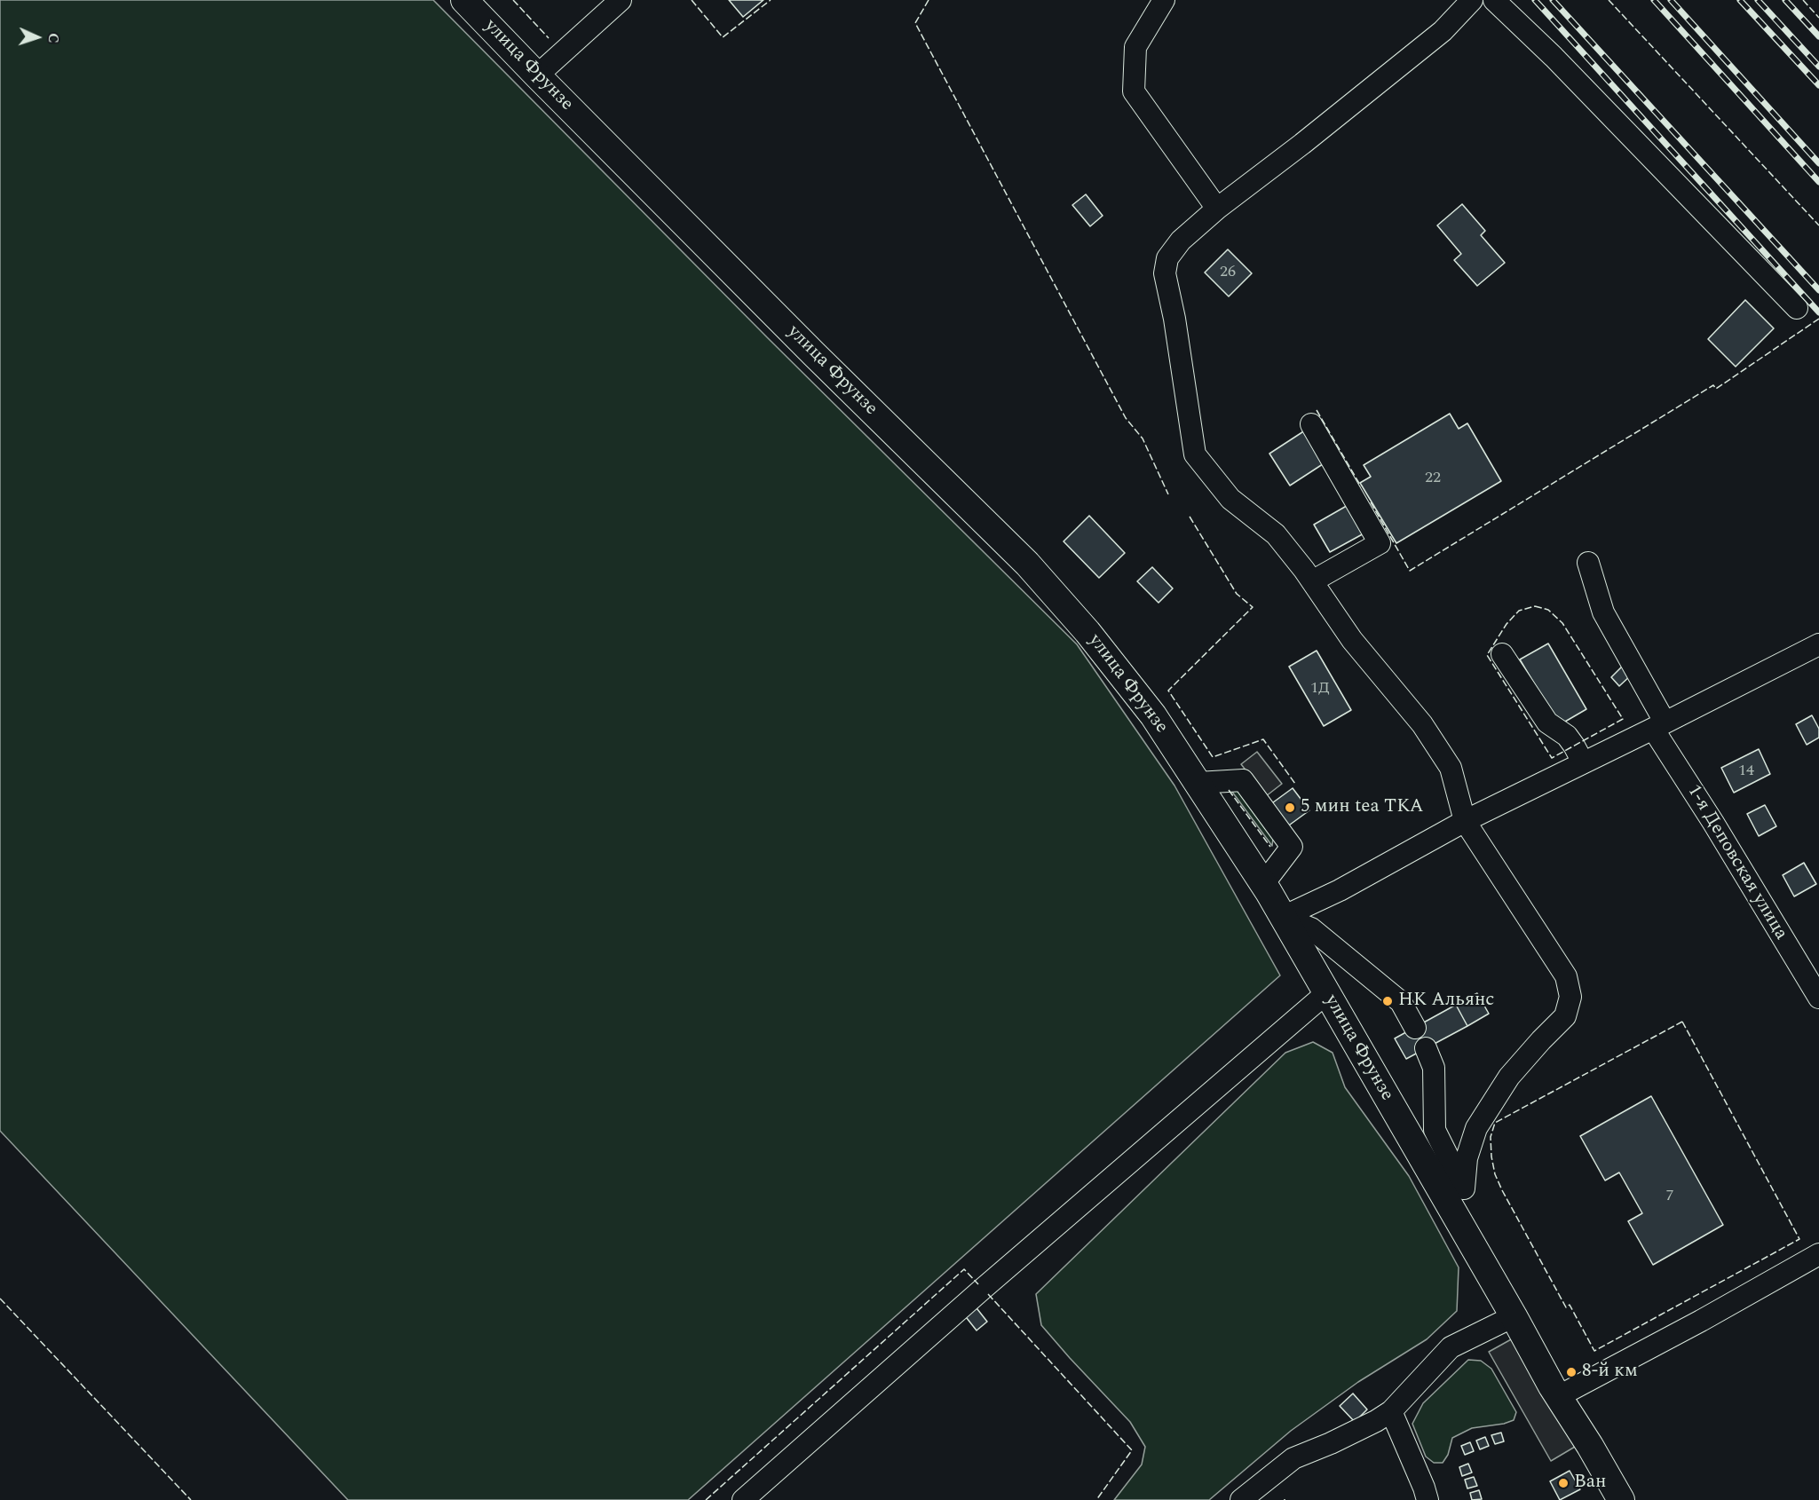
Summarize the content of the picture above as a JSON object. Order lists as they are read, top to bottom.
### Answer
{
  "streets": {
    "main road": ["улица Фрунзе"],
    "street": ["1-я Деповская улица"]
  },
  "places": [
    "5 мин tea TKA",
    "НК Альянс",
    "8-й км",
    "Ван"
  ],
  "house_numbers": [
    "26",
    "22",
    "1Д",
    "14",
    "7"
  ],
  "north": "right"
}
